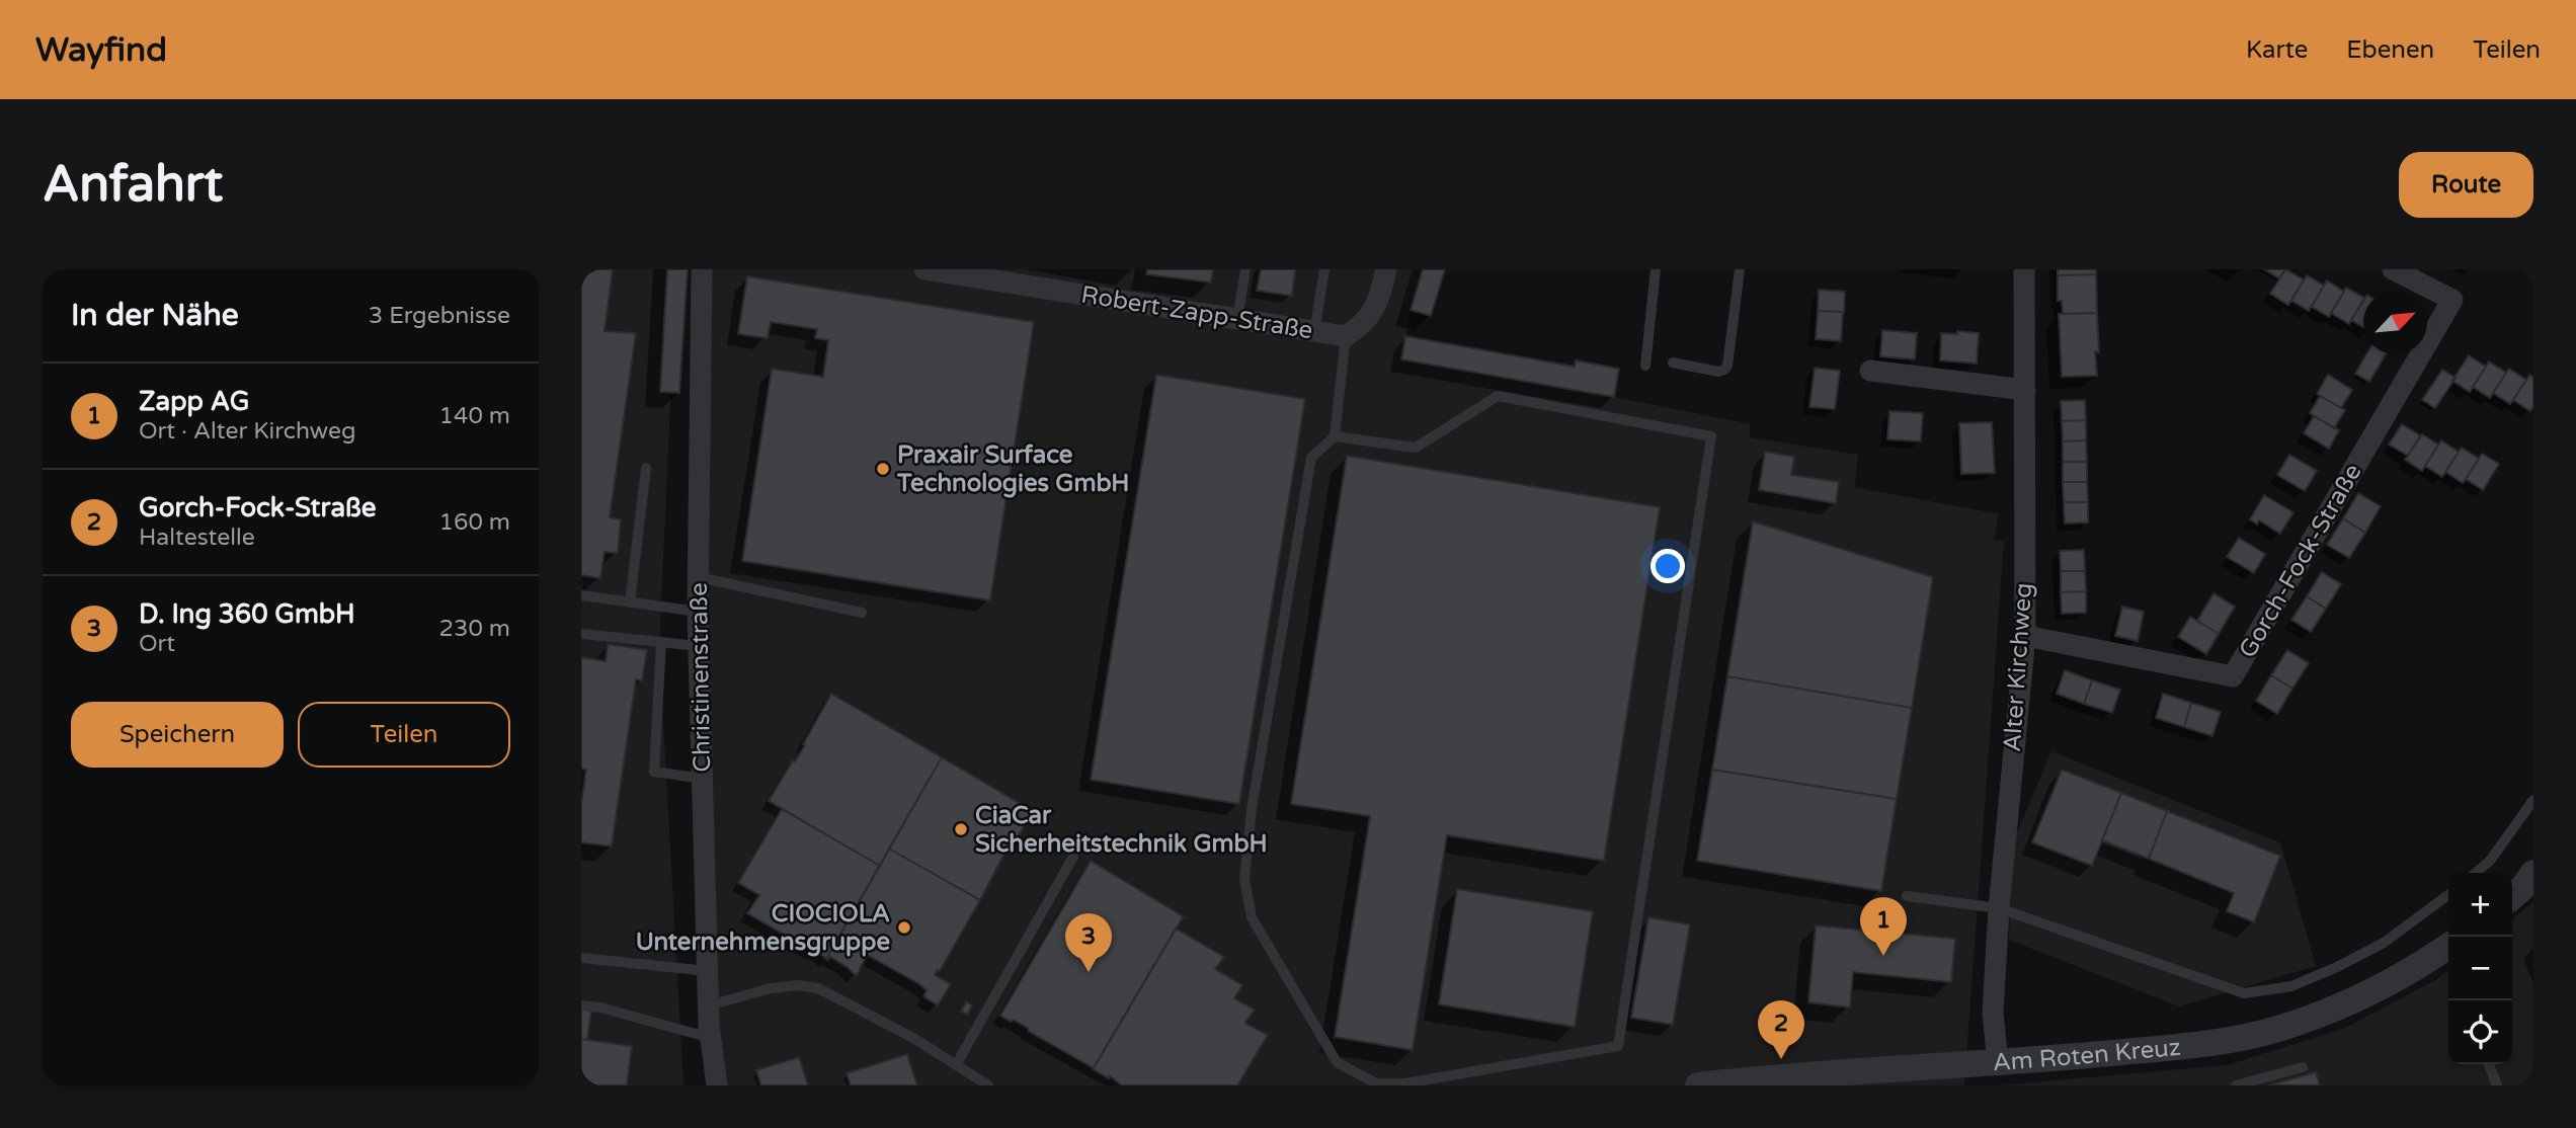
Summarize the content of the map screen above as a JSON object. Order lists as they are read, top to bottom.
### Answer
{
  "streets": {
    "street": [
      "Robert-Zapp-Straße",
      "Gorch-Fock-Straße",
      "Alter Kirchweg",
      "Christinenstraße",
      "Am Roten Kreuz"
    ]
  },
  "crossings": [
    ["Gorch-Fock-Straße", "Alter Kirchweg"],
    ["Alter Kirchweg", "Am Roten Kreuz"]
  ],
  "places": ["Praxair Surface Technologies GmbH", "CiaCar Sicherheitstechnik GmbH", "CIOCIOLA Unternehmensgruppe"],
  "north": "top right",
  "page": {
    "header": "Wayfind",
    "nav": ["Karte", "Ebenen", "Teilen"],
    "buttons": [
      "Route",
      ["Speichern", "Teilen"]
    ],
    "title": "Anfahrt",
    "heading": ["In der Nähe", "3 Ergebnisse"],
    "list": [
      {
        "mark": "1",
        "name": "Zapp AG",
        "note": "Ort · Alter Kirchweg",
        "value": "140 m"
      },
      {
        "mark": "2",
        "name": "Gorch-Fock-Straße",
        "note": "Haltestelle",
        "value": "160 m"
      },
      {
        "mark": "3",
        "name": "D. Ing 360 GmbH",
        "note": "Ort",
        "value": "230 m"
      }
    ],
    "map_buttons": ["+", "−"],
    "pins": ["1", "3", "2"]
  }
}
